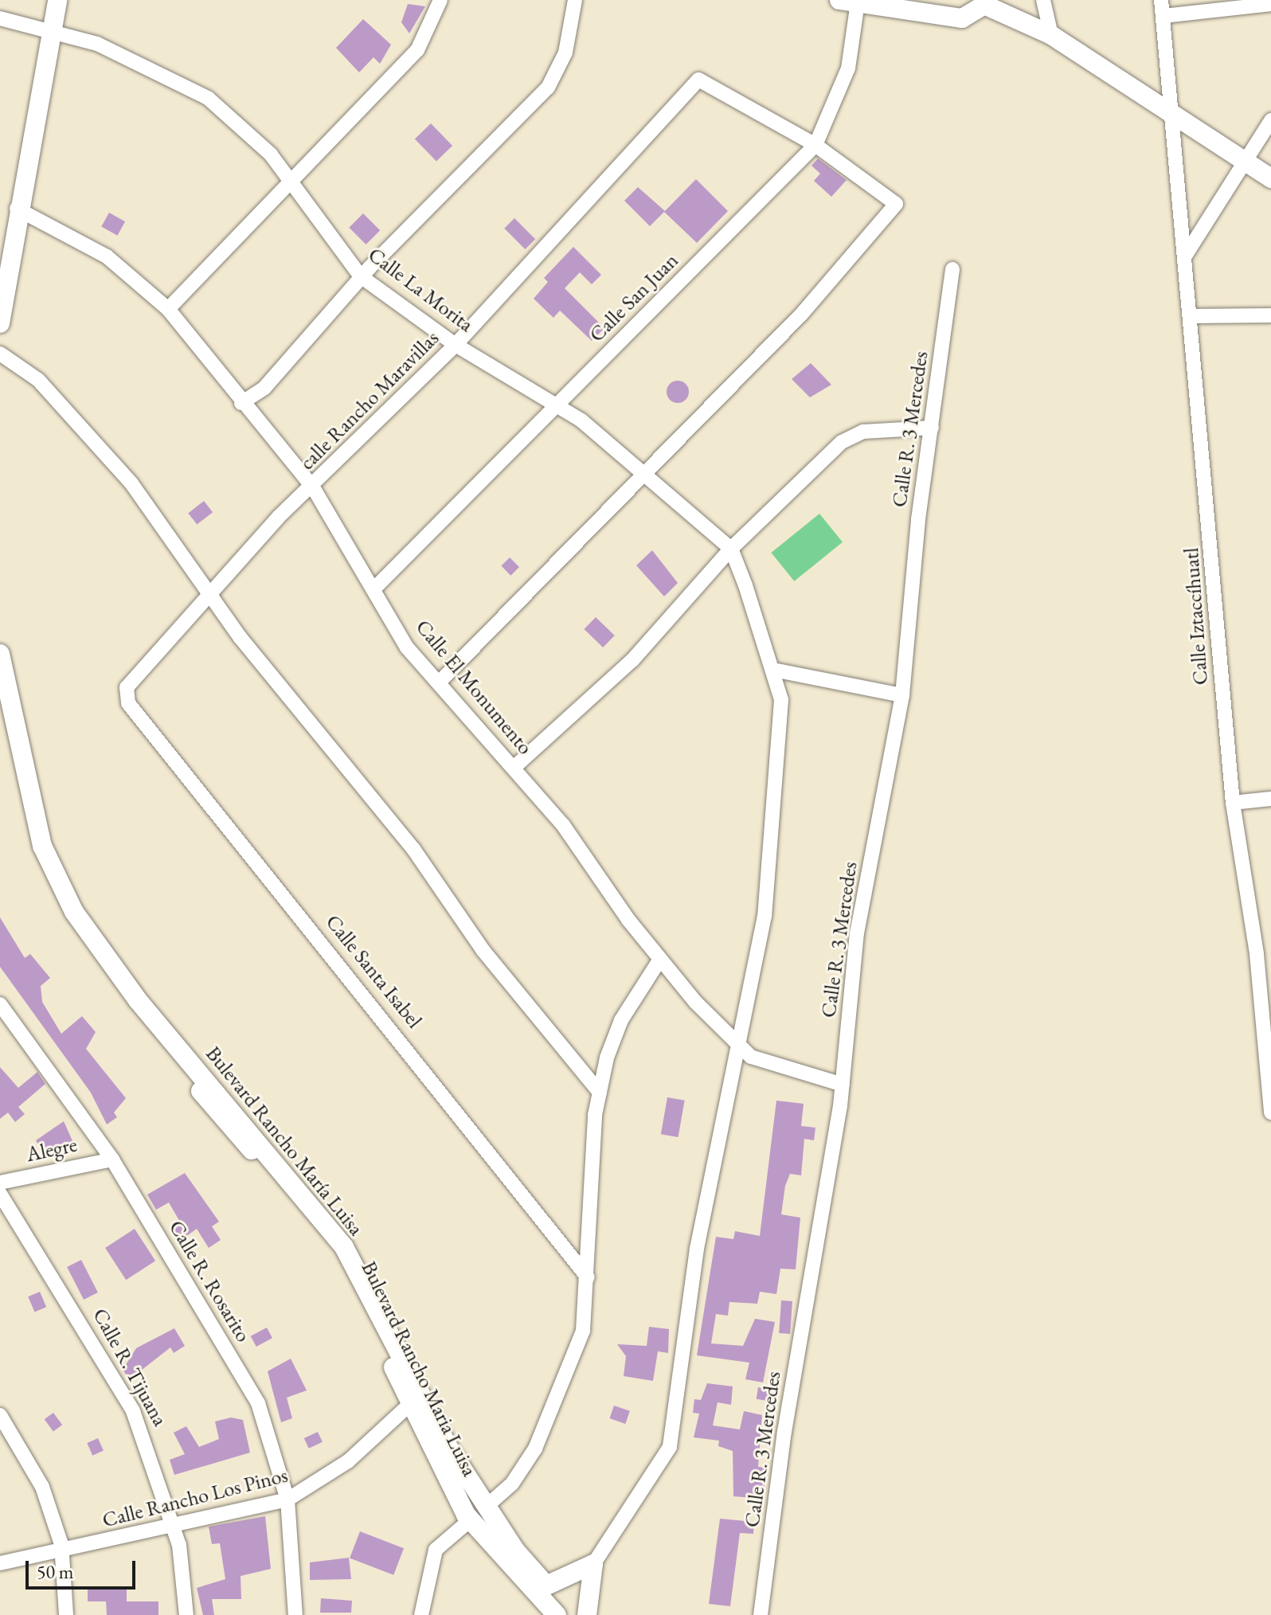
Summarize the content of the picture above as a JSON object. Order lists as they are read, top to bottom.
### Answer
{
  "streets": {
    "street": [
      "Calle La Morita",
      "Calle San Juan",
      "calle Rancho Maravillas",
      "Calle R. 3 Mercedes",
      "Calle Iztaccíhuatl",
      "Calle El Monumento",
      "Calle Santa Isabel",
      "Bulevard Rancho María Luisa",
      "Alegre",
      "Calle R. Rosarito",
      "Calle R. Tijuana",
      "Bulevard Rancho Maria Luisa",
      "Calle Rancho Los Pinos"
    ]
  },
  "crossings": [
    ["Calle La Morita", "Calle San Juan"],
    ["Calle La Morita", "calle Rancho Maravillas"],
    ["Calle San Juan", "calle Rancho Maravillas"],
    ["Calle San Juan", "Calle El Monumento"],
    ["calle Rancho Maravillas", "Calle El Monumento"],
    ["calle Rancho Maravillas", "Calle Santa Isabel"],
    ["Calle R. 3 Mercedes", "Calle El Monumento"],
    ["Bulevard Rancho María Luisa", "Bulevard Rancho Maria Luisa"],
    ["Alegre", "Calle R. Rosarito"],
    ["Calle R. Rosarito", "Calle Rancho Los Pinos"],
    ["Calle R. Tijuana", "Calle Rancho Los Pinos"],
    ["Bulevard Rancho Maria Luisa", "Calle Rancho Los Pinos"]
  ],
  "scale_bar": "50 m"
}
